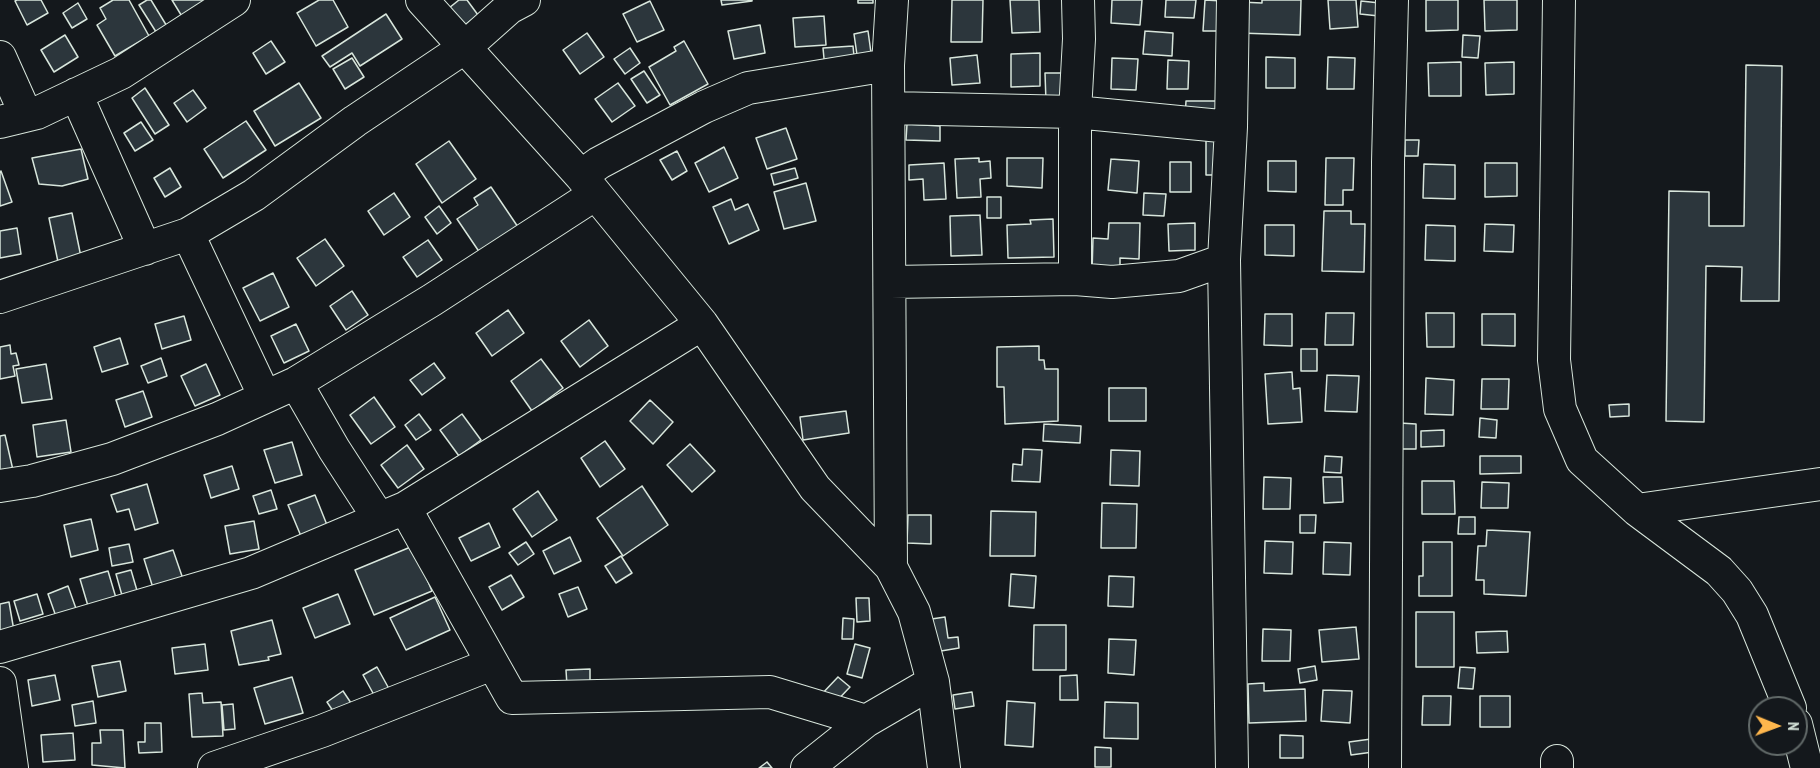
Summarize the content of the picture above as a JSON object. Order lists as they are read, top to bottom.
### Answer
{
  "north": "right"
}
